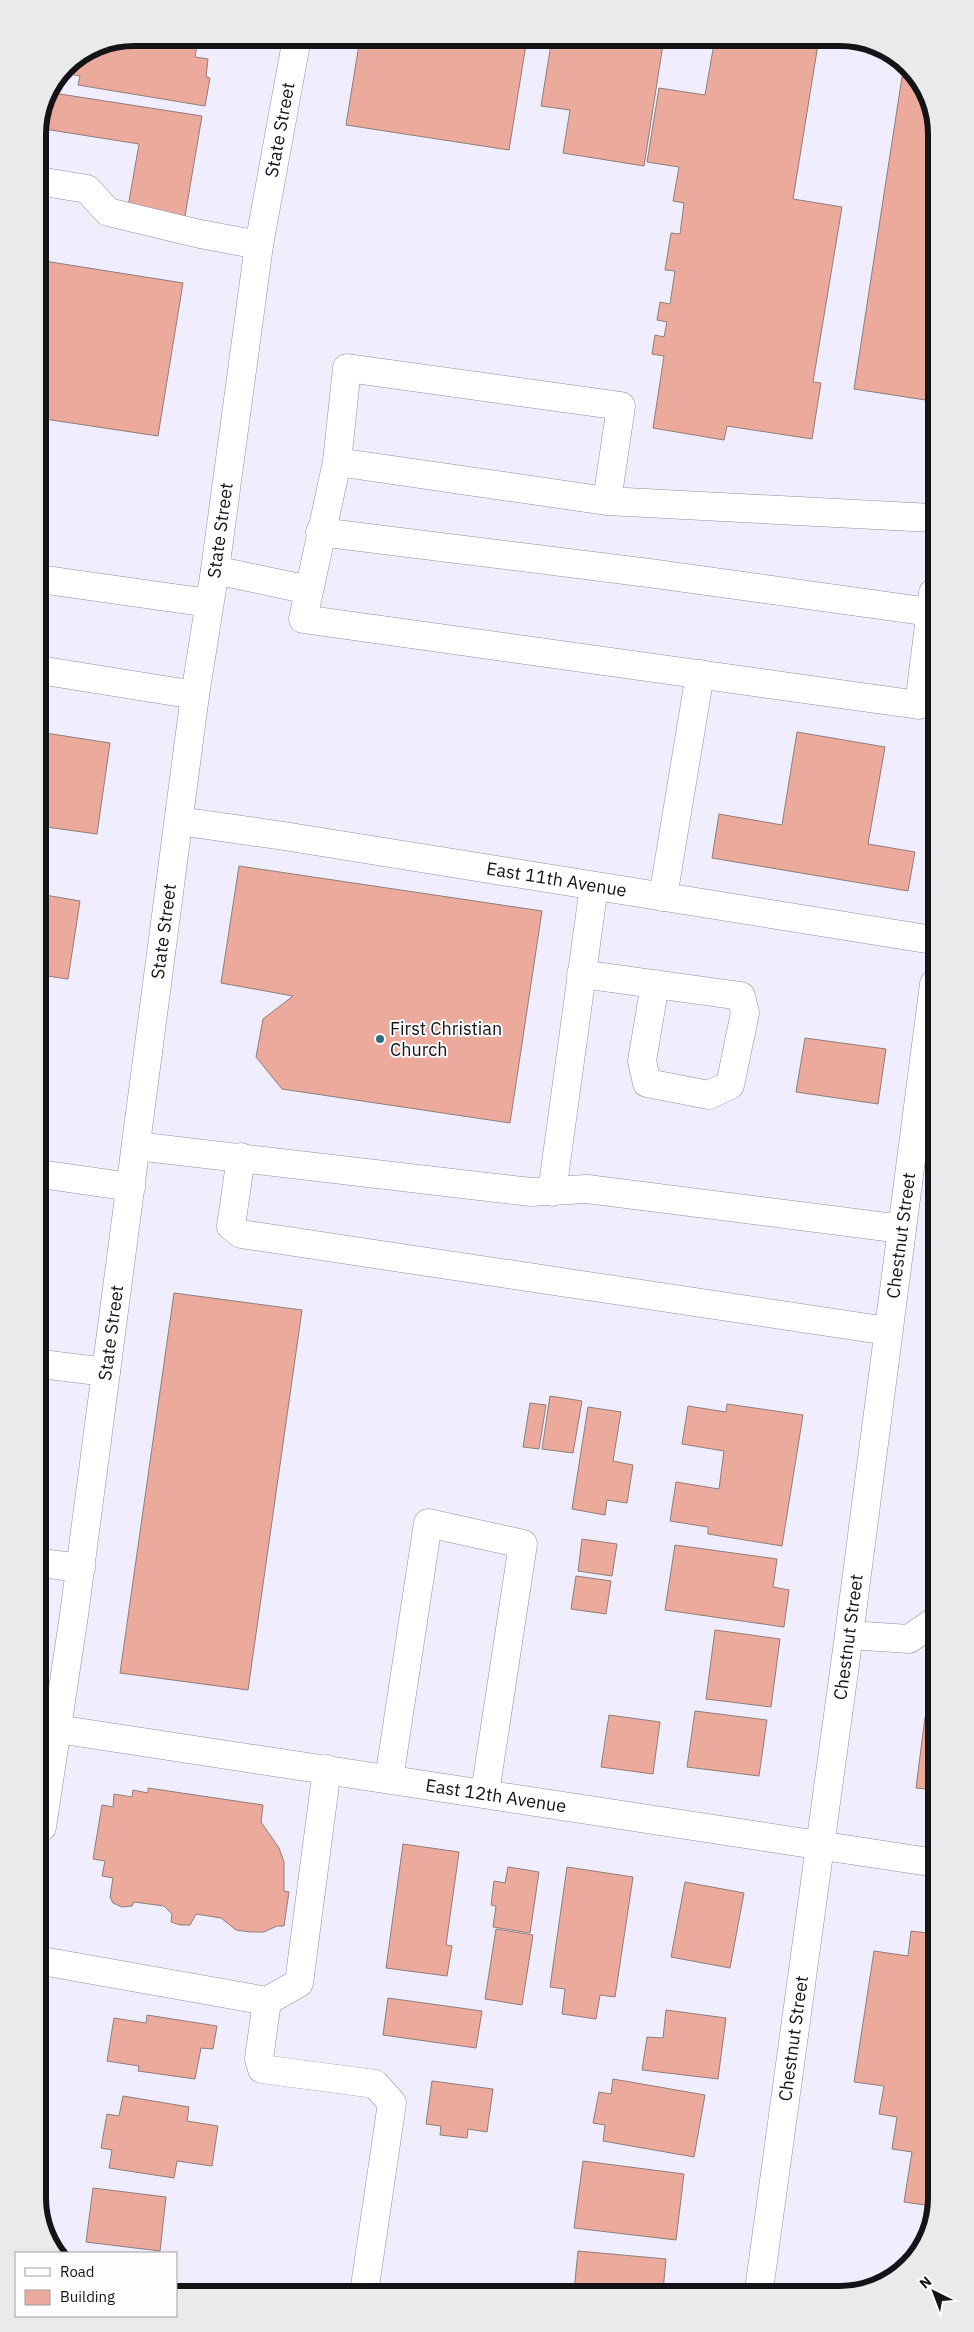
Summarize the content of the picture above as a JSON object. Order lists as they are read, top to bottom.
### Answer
{
  "streets": {
    "street": [
      "State Street",
      "East 11th Avenue",
      "Chestnut Street",
      "East 12th Avenue"
    ]
  },
  "crossings": [
    ["State Street", "East 11th Avenue"],
    ["State Street", "East 12th Avenue"],
    ["Chestnut Street", "East 12th Avenue"]
  ],
  "places": ["First Christian Church"],
  "legend": ["Road", "Building"],
  "north": "top left"
}
